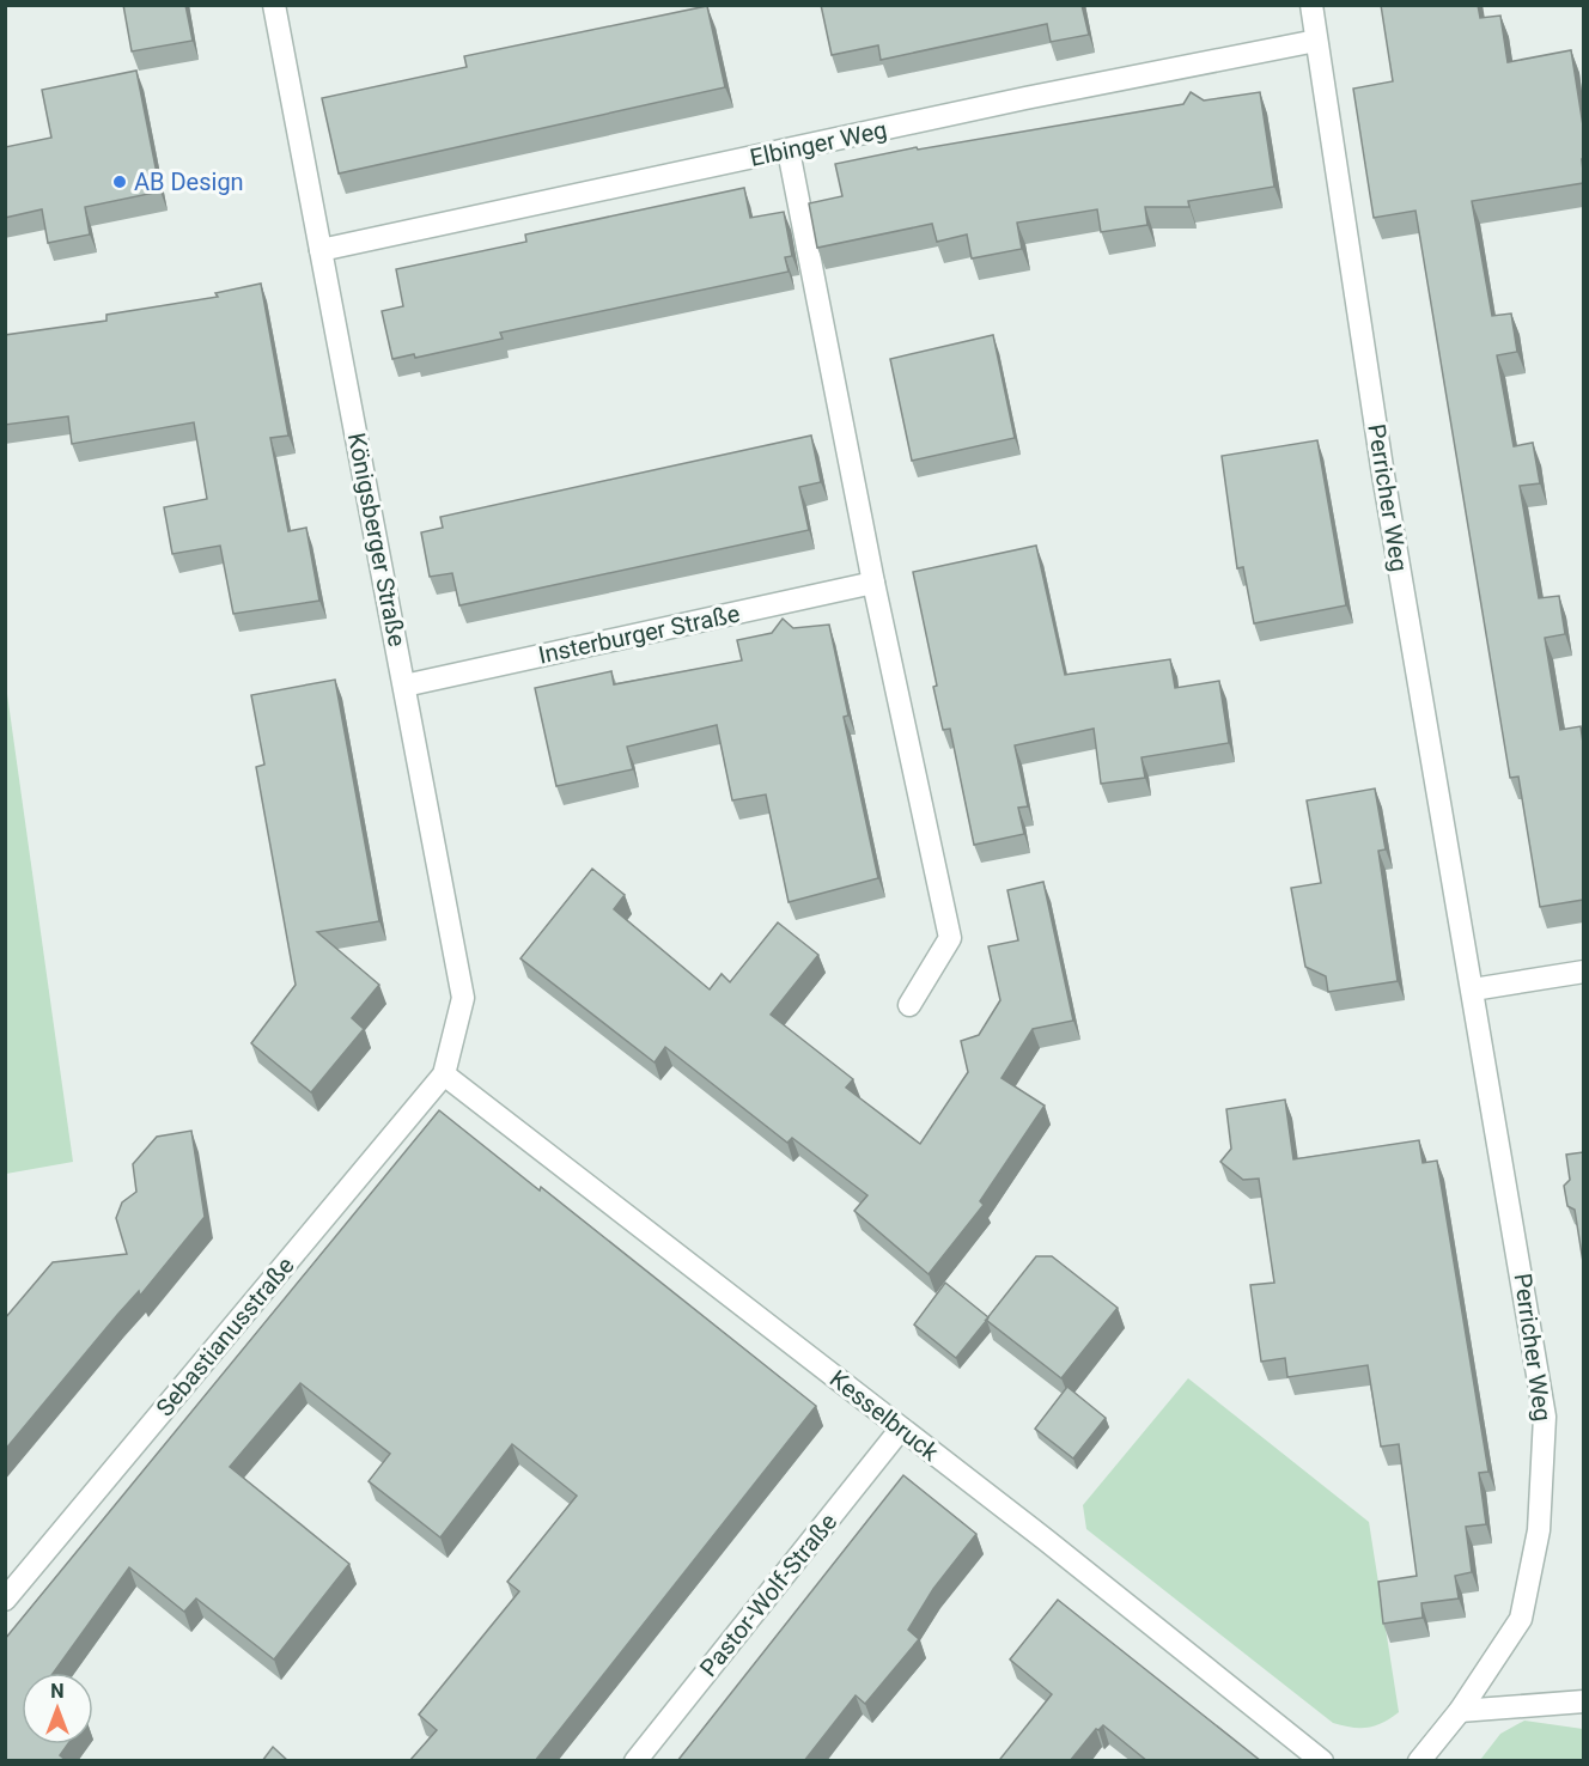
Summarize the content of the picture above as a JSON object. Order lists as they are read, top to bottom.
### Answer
{
  "streets": {
    "street": [
      "Elbinger Weg",
      "Perricher Weg",
      "Königsberger Straße",
      "Insterburger Straße",
      "Sebastianusstraße",
      "Kesselbruck",
      "Pastor-Wolf-Straße"
    ]
  },
  "crossings": [
    ["Elbinger Weg", "Perricher Weg"],
    ["Elbinger Weg", "Königsberger Straße"],
    ["Königsberger Straße", "Insterburger Straße"],
    ["Königsberger Straße", "Sebastianusstraße"],
    ["Königsberger Straße", "Kesselbruck"],
    ["Sebastianusstraße", "Kesselbruck"],
    ["Kesselbruck", "Pastor-Wolf-Straße"]
  ],
  "places": ["AB Design"],
  "north": "top"
}
